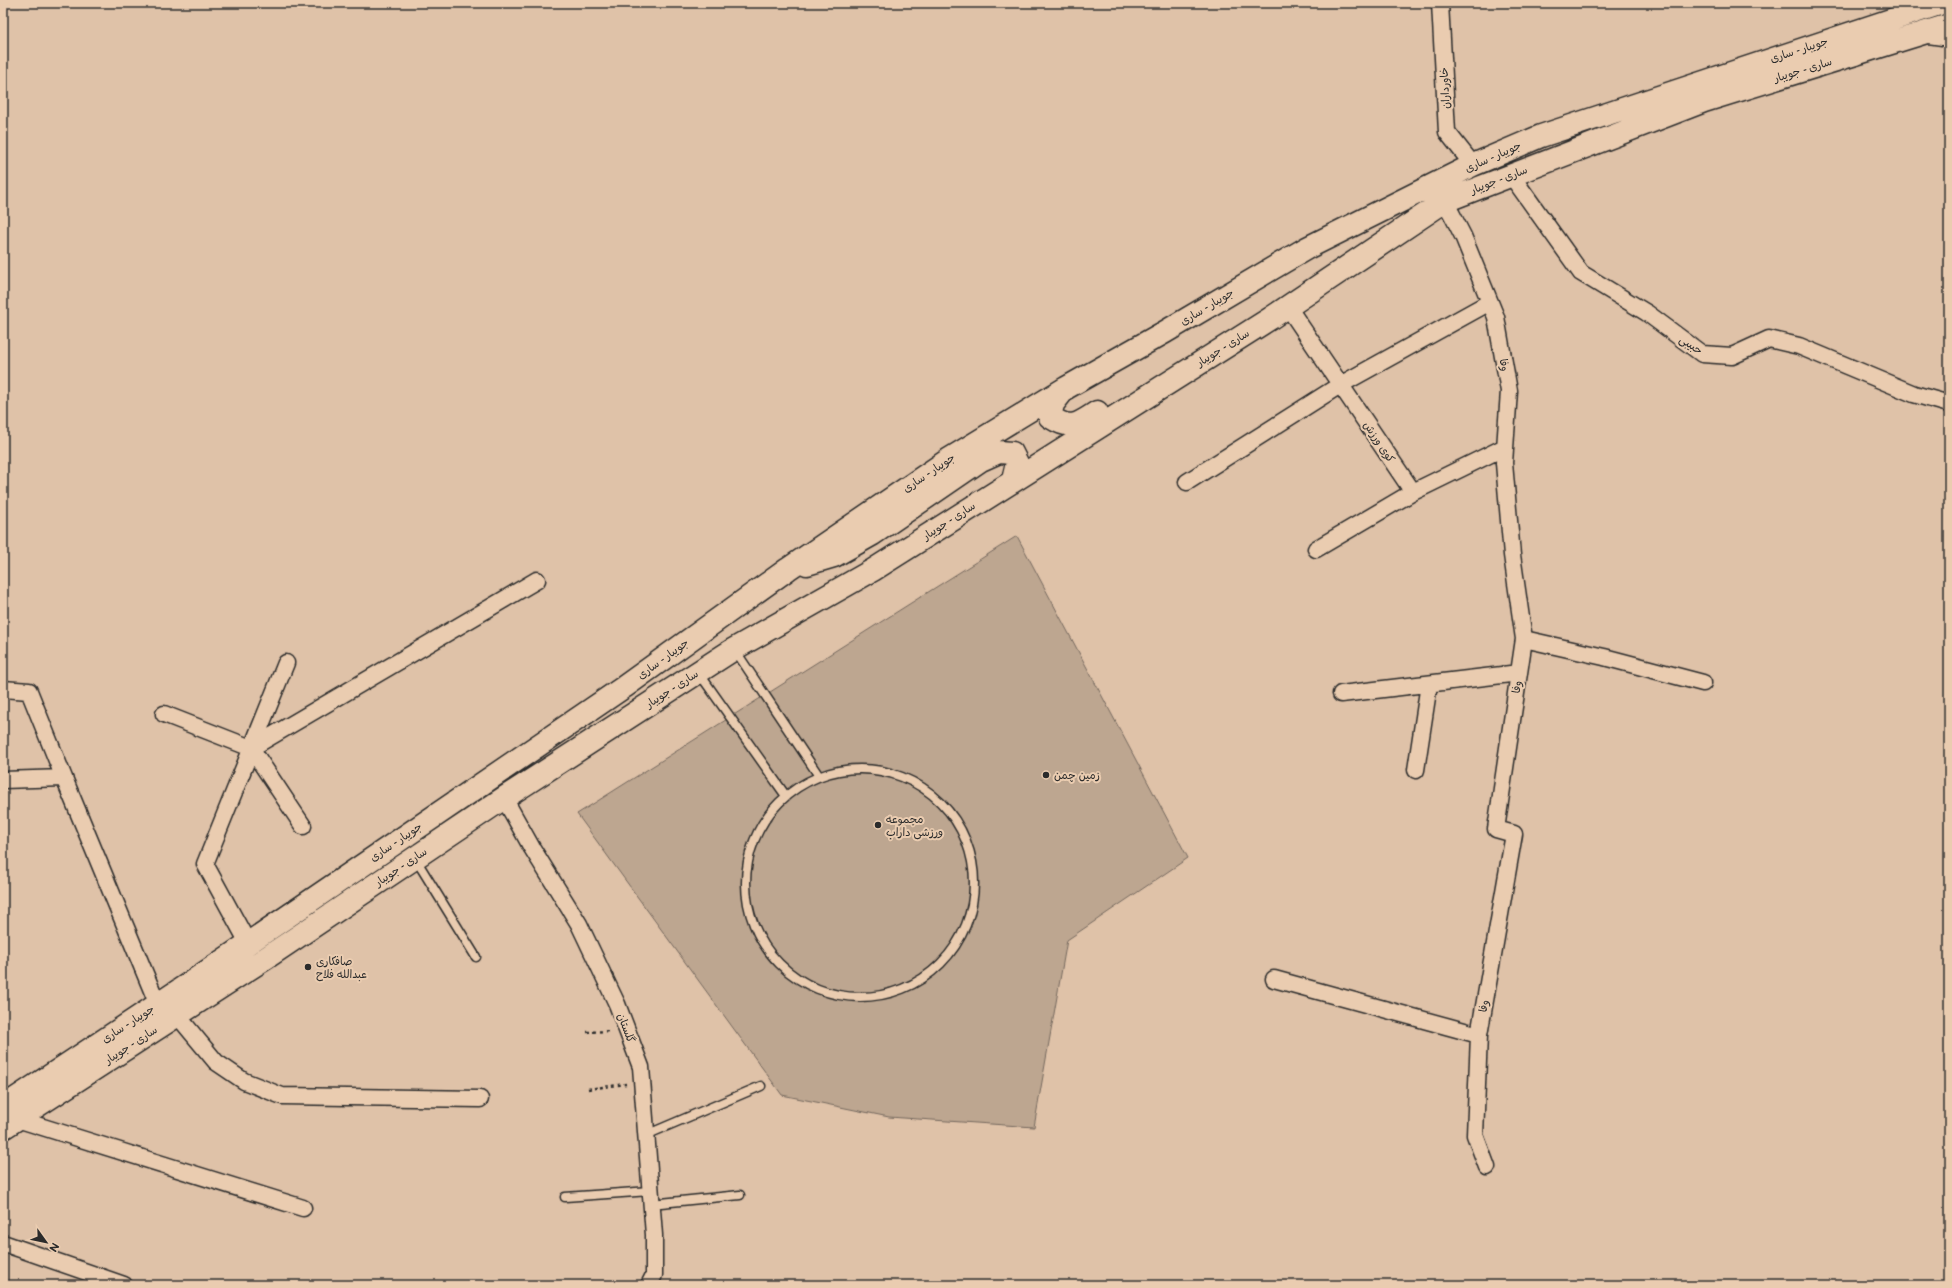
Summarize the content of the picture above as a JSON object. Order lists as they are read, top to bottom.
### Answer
{
  "streets": {
    "highway": ["جویبار - ساری", "ساری - جویبار"],
    "street": [
      "خاورداران",
      "حبیبی",
      "وفا",
      "کوی ورزش",
      "گلستان"
    ]
  },
  "crossings": [
    ["جویبار - ساری", "ساری - جویبار"],
    ["جویبار - ساری", "خاورداران"],
    ["ساری - جویبار", "حبیبی"],
    ["ساری - جویبار", "وفا"],
    ["ساری - جویبار", "کوی ورزش"],
    ["ساری - جویبار", "گلستان"]
  ],
  "places": ["زمین چمن", "مجموعه ورزشی داراب", "صافکاری عبدالله فلاح"],
  "north": "bottom right"
}
